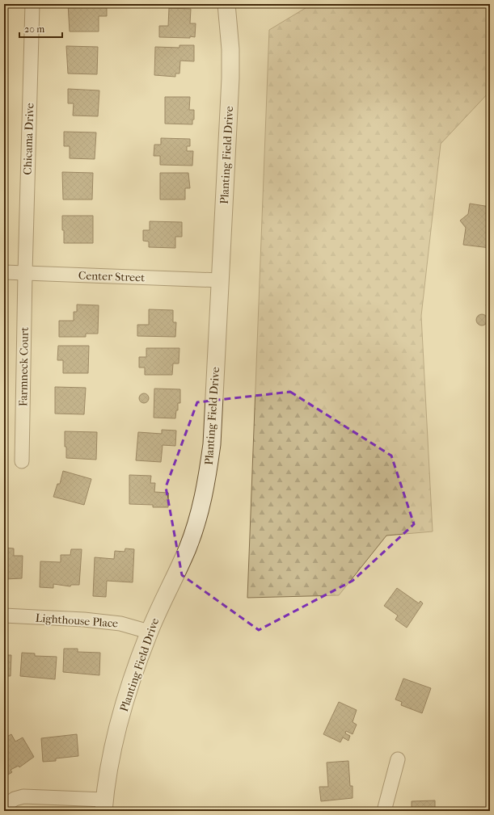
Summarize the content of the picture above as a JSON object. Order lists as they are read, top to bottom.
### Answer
{
  "streets": {
    "street": [
      "Chicama Drive",
      "Planting Field Drive",
      "Center Street",
      "Farmneck Court",
      "Lighthouse Place"
    ]
  },
  "crossings": [
    ["Chicama Drive", "Center Street"],
    ["Chicama Drive", "Farmneck Court"],
    ["Planting Field Drive", "Center Street"],
    ["Planting Field Drive", "Lighthouse Place"],
    ["Center Street", "Farmneck Court"]
  ],
  "scale_bar": "20 m"
}
